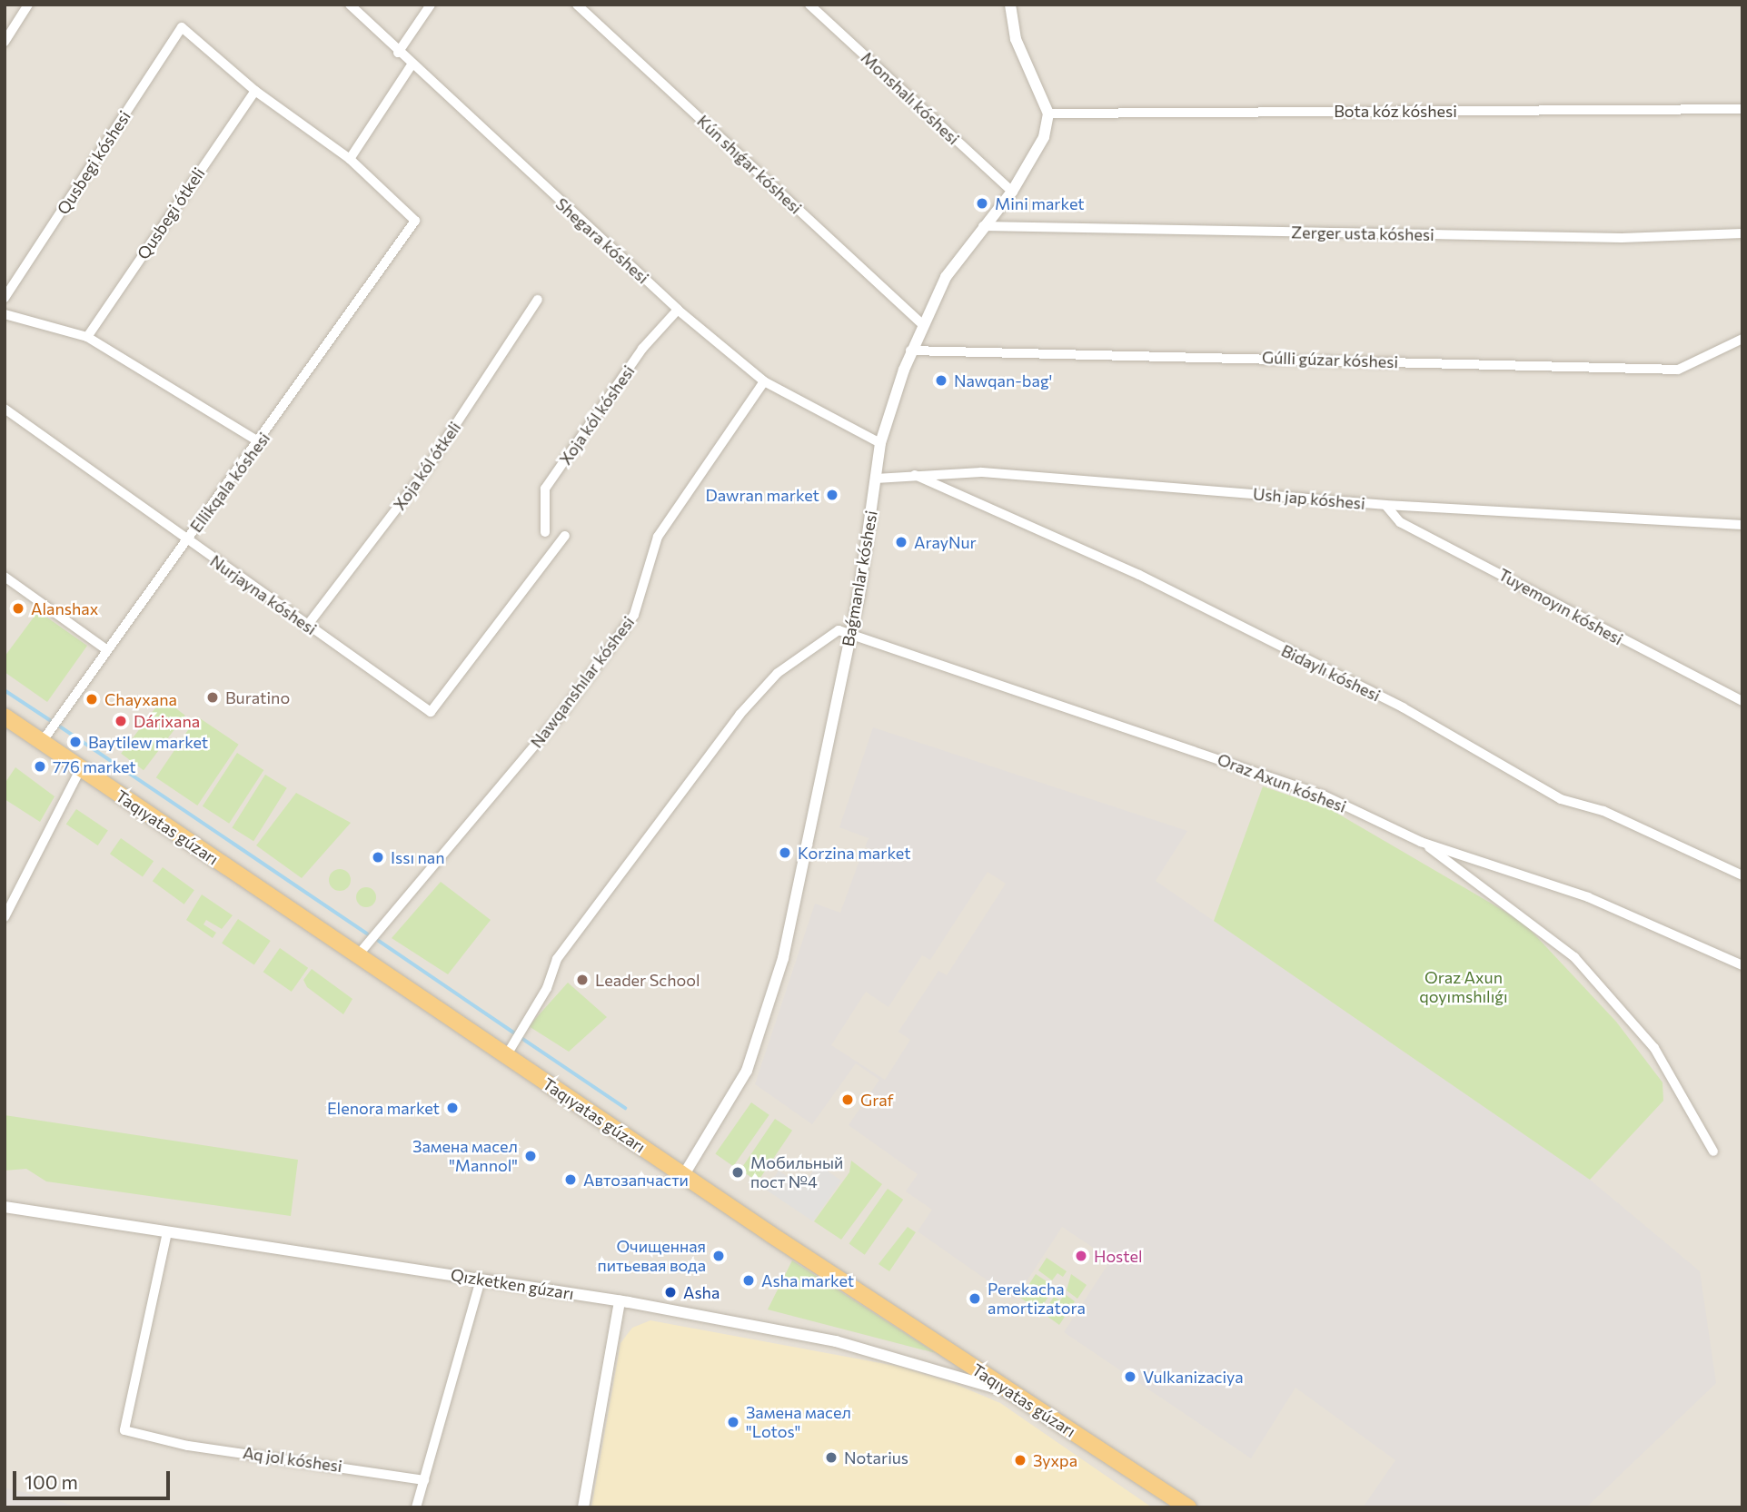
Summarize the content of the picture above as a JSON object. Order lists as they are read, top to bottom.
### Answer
{
  "streets": {
    "highway": ["Taqıyatas gúzarı"],
    "street": [
      "Monshalı kóshesi",
      "Bota kóz kóshesi",
      "Qusbegi kóshesi",
      "Kún shıǵar kóshesi",
      "Qusbegi ótkeli",
      "Zerger usta kóshesi",
      "Shegara kóshesi",
      "Gúlli gúzar kóshesi",
      "Xoja kól kóshesi",
      "Xoja kól ótkeli",
      "Ellikqala kóshesi",
      "Ush jap kóshesi",
      "Baǵmanlar kóshesi",
      "Nurjayna kóshesi",
      "Tuyemoyın kóshesi",
      "Bidaylı kóshesi",
      "Nawqanshılar kóshesi",
      "Oraz Axun kóshesi",
      "Qızketken gúzarı",
      "Aq jol kóshesi"
    ]
  },
  "crossings": [
    ["Monshalı kóshesi", "Baǵmanlar kóshesi"],
    ["Bota kóz kóshesi", "Baǵmanlar kóshesi"],
    ["Qusbegi kóshesi", "Qusbegi ótkeli"],
    ["Kún shıǵar kóshesi", "Baǵmanlar kóshesi"],
    ["Zerger usta kóshesi", "Baǵmanlar kóshesi"],
    ["Shegara kóshesi", "Xoja kól kóshesi"],
    ["Shegara kóshesi", "Baǵmanlar kóshesi"],
    ["Shegara kóshesi", "Nawqanshılar kóshesi"],
    ["Gúlli gúzar kóshesi", "Baǵmanlar kóshesi"],
    ["Xoja kól ótkeli", "Nurjayna kóshesi"],
    ["Ellikqala kóshesi", "Nurjayna kóshesi"],
    ["Ellikqala kóshesi", "Taqıyatas gúzarı"],
    ["Ush jap kóshesi", "Baǵmanlar kóshesi"],
    ["Ush jap kóshesi", "Tuyemoyın kóshesi"],
    ["Ush jap kóshesi", "Bidaylı kóshesi"],
    ["Baǵmanlar kóshesi", "Oraz Axun kóshesi"],
    ["Baǵmanlar kóshesi", "Taqıyatas gúzarı"],
    ["Nawqanshılar kóshesi", "Taqıyatas gúzarı"],
    ["Taqıyatas gúzarı", "Qızketken gúzarı"],
    ["Qızketken gúzarı", "Aq jol kóshesi"]
  ],
  "parks": ["Oraz Axun qoyımshılıǵı"],
  "places": [
    "Mini market",
    "Nawqan-bag'",
    "Dawran market",
    "ArayNur",
    "Alanshax",
    "Buratino",
    "Chayxana",
    "Dárixana",
    "Baytilew market",
    "776 market",
    "Korzina market",
    "Issı nan",
    "Leader School",
    "Graf",
    "Elenora market",
    "Замена масел \"Mannol\"",
    "Мобильный пост №4",
    "Автозапчасти",
    "Очищенная питьевая вода",
    "Hostel",
    "Asha market",
    "Asha",
    "Perekacha amortizatora",
    "Vulkanizaciya",
    "Замена масел \"Lotos\"",
    "Notarius",
    "Зухра"
  ],
  "scale_bar": "100 m"
}
